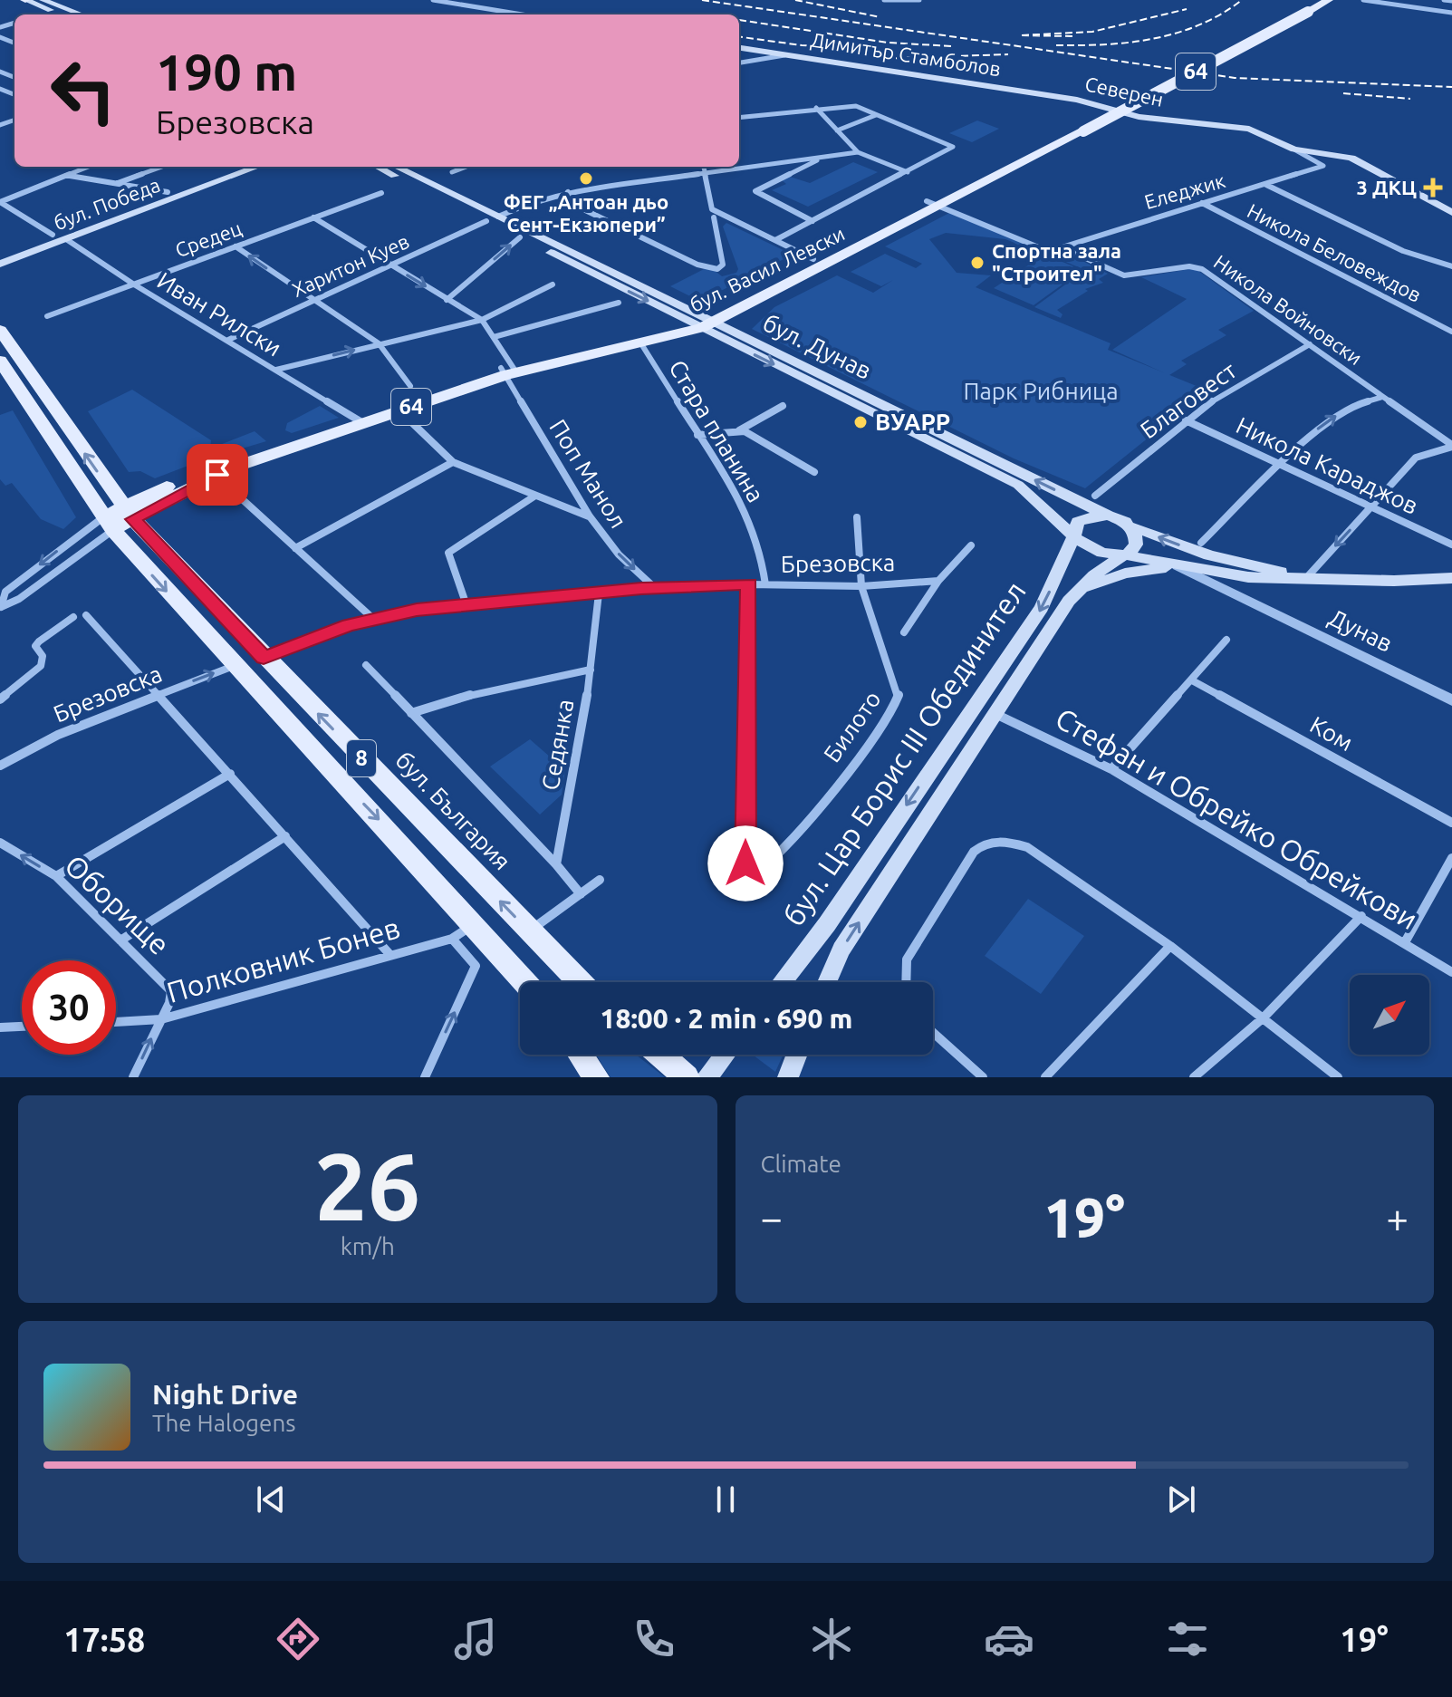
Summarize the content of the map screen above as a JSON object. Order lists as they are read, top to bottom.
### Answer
{
  "streets": {
    "main road": [
      "Димитър Стамболов",
      "64",
      "Северен",
      "бул. Победа",
      "бул. Васил Левски",
      "бул. Дунав",
      "бул. Цар Борис III Обединител",
      "8",
      "бул. България"
    ],
    "street": [
      "Еледжик",
      "Средец",
      "Никола Беловеждов",
      "Харитон Куев",
      "Никола Войновски",
      "Иван Рилски",
      "Благовест",
      "Стара планина",
      "Никола Караджов",
      "Поп Манол",
      "Брезовска",
      "Дунав",
      "Билото",
      "Ком",
      "Седянка",
      "Стефан и Обрейко Обрейкови",
      "Оборище",
      "Полковник Бонев"
    ]
  },
  "crossings": [
    ["Димитър Стамболов", "Северен"],
    ["Северен", "Еледжик"],
    ["Еледжик", "Никола Беловеждов"],
    ["Еледжик", "Никола Войновски"],
    ["бул. Победа", "Иван Рилски"],
    ["Средец", "Иван Рилски"],
    ["Харитон Куев", "Иван Рилски"],
    ["Харитон Куев", "бул. Дунав"],
    ["бул. Васил Левски", "Никола Войновски"],
    ["бул. Васил Левски", "Иван Рилски"],
    ["бул. Васил Левски", "бул. Дунав"],
    ["бул. Васил Левски", "Стара планина"],
    ["бул. Васил Левски", "Поп Манол"],
    ["бул. Васил Левски", "8"],
    ["бул. Васил Левски", "бул. България"],
    ["Никола Войновски", "Благовест"],
    ["бул. Дунав", "Дунав"],
    ["бул. Дунав", "бул. Цар Борис III Обединител"],
    ["Благовест", "Никола Караджов"],
    ["Стара планина", "Брезовска"],
    ["Поп Манол", "Брезовска"],
    ["Брезовска", "Билото"],
    ["Брезовска", "Седянка"],
    ["Брезовска", "8"],
    ["Брезовска", "бул. България"],
    ["бул. Цар Борис III Обединител", "Стефан и Обрейко Обрейкови"],
    ["8", "Полковник Бонев"],
    ["Оборище", "Полковник Бонев"]
  ],
  "parks": ["Парк Рибница"],
  "places": {
    "other": ["ФЕГ „Антоан дьо Сент-Екзюпери”", "Спортна зала \"Строител\"", "ВУАРР"],
    "health": ["3 ДКЦ"]
  },
  "north": "top right",
  "page": {
    "turn": ["190 m", "Брезовска"],
    "limit": "30",
    "trip": "18:00 · 2 min · 690 m",
    "tile": [
      ["26", "km/h"],
      "Climate"
    ],
    "heat": ["−", "19°", "+"],
    "song": ["Night Drive", "The Halogens"],
    "tabs": ["17:58", "19°"]
  }
}
